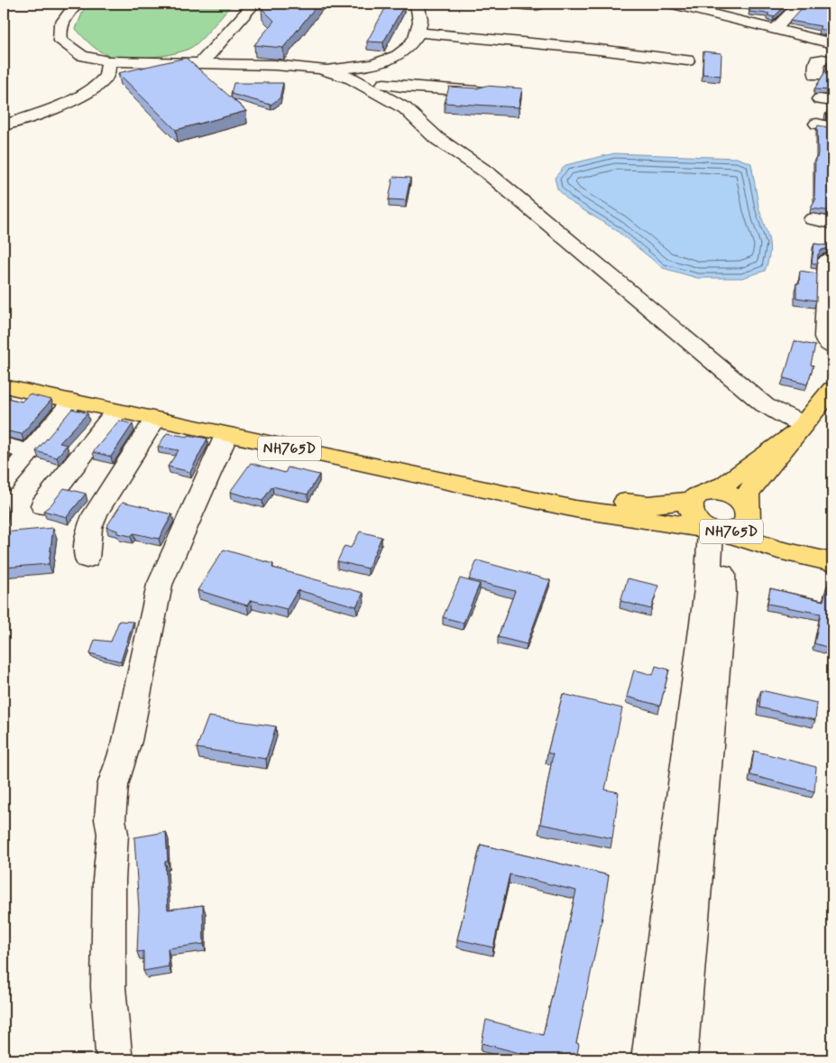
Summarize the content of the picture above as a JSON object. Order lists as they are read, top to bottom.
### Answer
{
  "streets": {
    "main road": ["NH765D"]
  }
}
